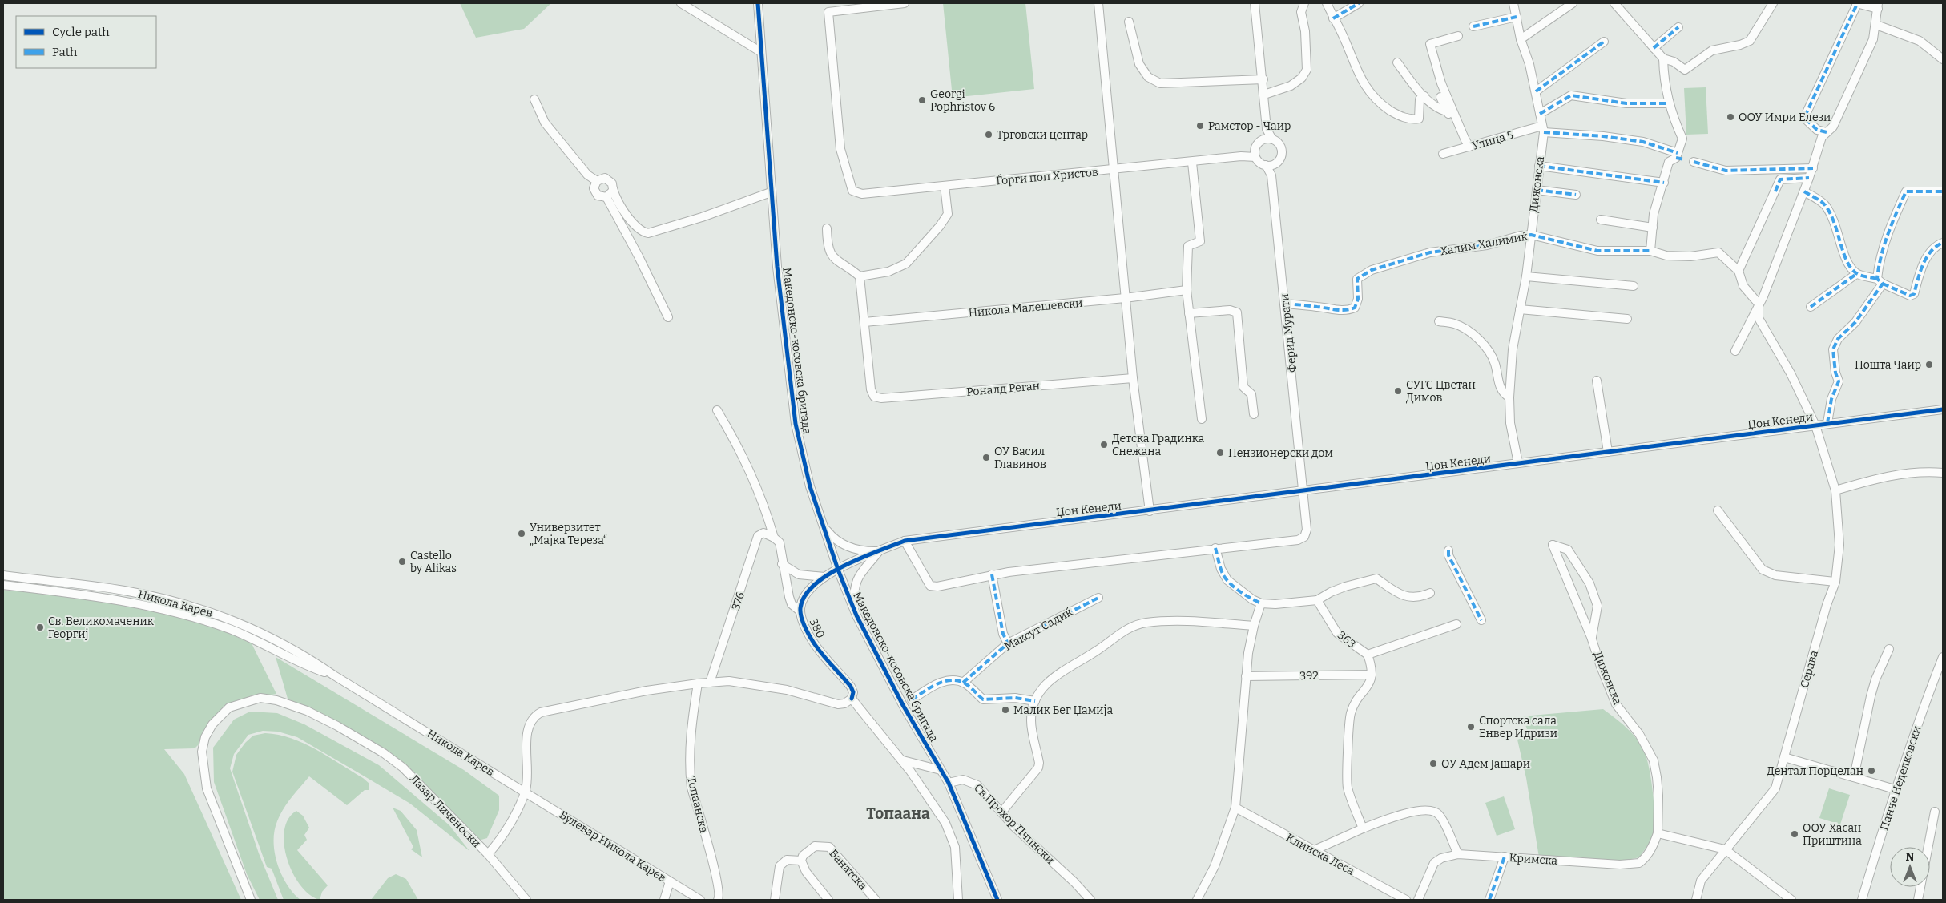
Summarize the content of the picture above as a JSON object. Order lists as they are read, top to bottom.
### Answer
{
  "streets": {
    "street": [
      "Улица 5",
      "Ѓорги поп Христов",
      "Дижонска",
      "Халим Халимиќ",
      "Никола Малешевски",
      "Ферид Мурати",
      "Македонско-косовска бригада",
      "Роналд Реган",
      "Џон Кенеди",
      "376",
      "Никола Карев",
      "380",
      "Максут Садиќ",
      "363",
      "Серава",
      "392",
      "Панче Неделковски",
      "Топаанска",
      "Лазар Личеноски",
      "Св.Прохор Пчински",
      "Булевар Никола Карев",
      "Клинска Леса",
      "Кримска",
      "Банатска"
    ]
  },
  "crossings": [
    ["Улица 5", "Дижонска"],
    ["Ѓорги поп Христов", "Ферид Мурати"],
    ["Дижонска", "Халим Халимиќ"],
    ["Дижонска", "Џон Кенеди"],
    ["Дижонска", "Кримска"],
    ["Халим Халимиќ", "Ферид Мурати"],
    ["Халим Халимиќ", "Серава"],
    ["Никола Малешевски", "Роналд Реган"],
    ["Ферид Мурати", "Џон Кенеди"],
    ["Македонско-косовска бригада", "Џон Кенеди"],
    ["Македонско-косовска бригада", "380"],
    ["Македонско-косовска бригада", "Св.Прохор Пчински"],
    ["Џон Кенеди", "380"],
    ["Џон Кенеди", "Серава"],
    ["376", "Лазар Личеноски"],
    ["Никола Карев", "Лазар Личеноски"],
    ["Никола Карев", "Булевар Никола Карев"],
    ["380", "Лазар Личеноски"],
    ["Топаанска", "Лазар Личеноски"],
    ["Лазар Личеноски", "Булевар Никола Карев"]
  ],
  "districts": ["Топаана"],
  "places": [
    "Georgi Pophristov 6",
    "ООУ Имри Елези",
    "Рамстор - Чаир",
    "Трговски центар",
    "Пошта Чаир",
    "СУГС Цветан Димов",
    "Детска Градинка Снежана",
    "Пензионерски дом",
    "ОУ Васил Главинов",
    "Универзитет „Мајка Тереза“",
    "Castello by Alikas",
    "Св. Великомаченик Георгиј",
    "Малик Бег Џамија",
    "Спортска сала Енвер Идризи",
    "ОУ Адем Јашари",
    "Дентал Порцелан",
    "ООУ Хасан Приштина"
  ],
  "legend": ["Cycle path", "Path"],
  "north": "top"
}
